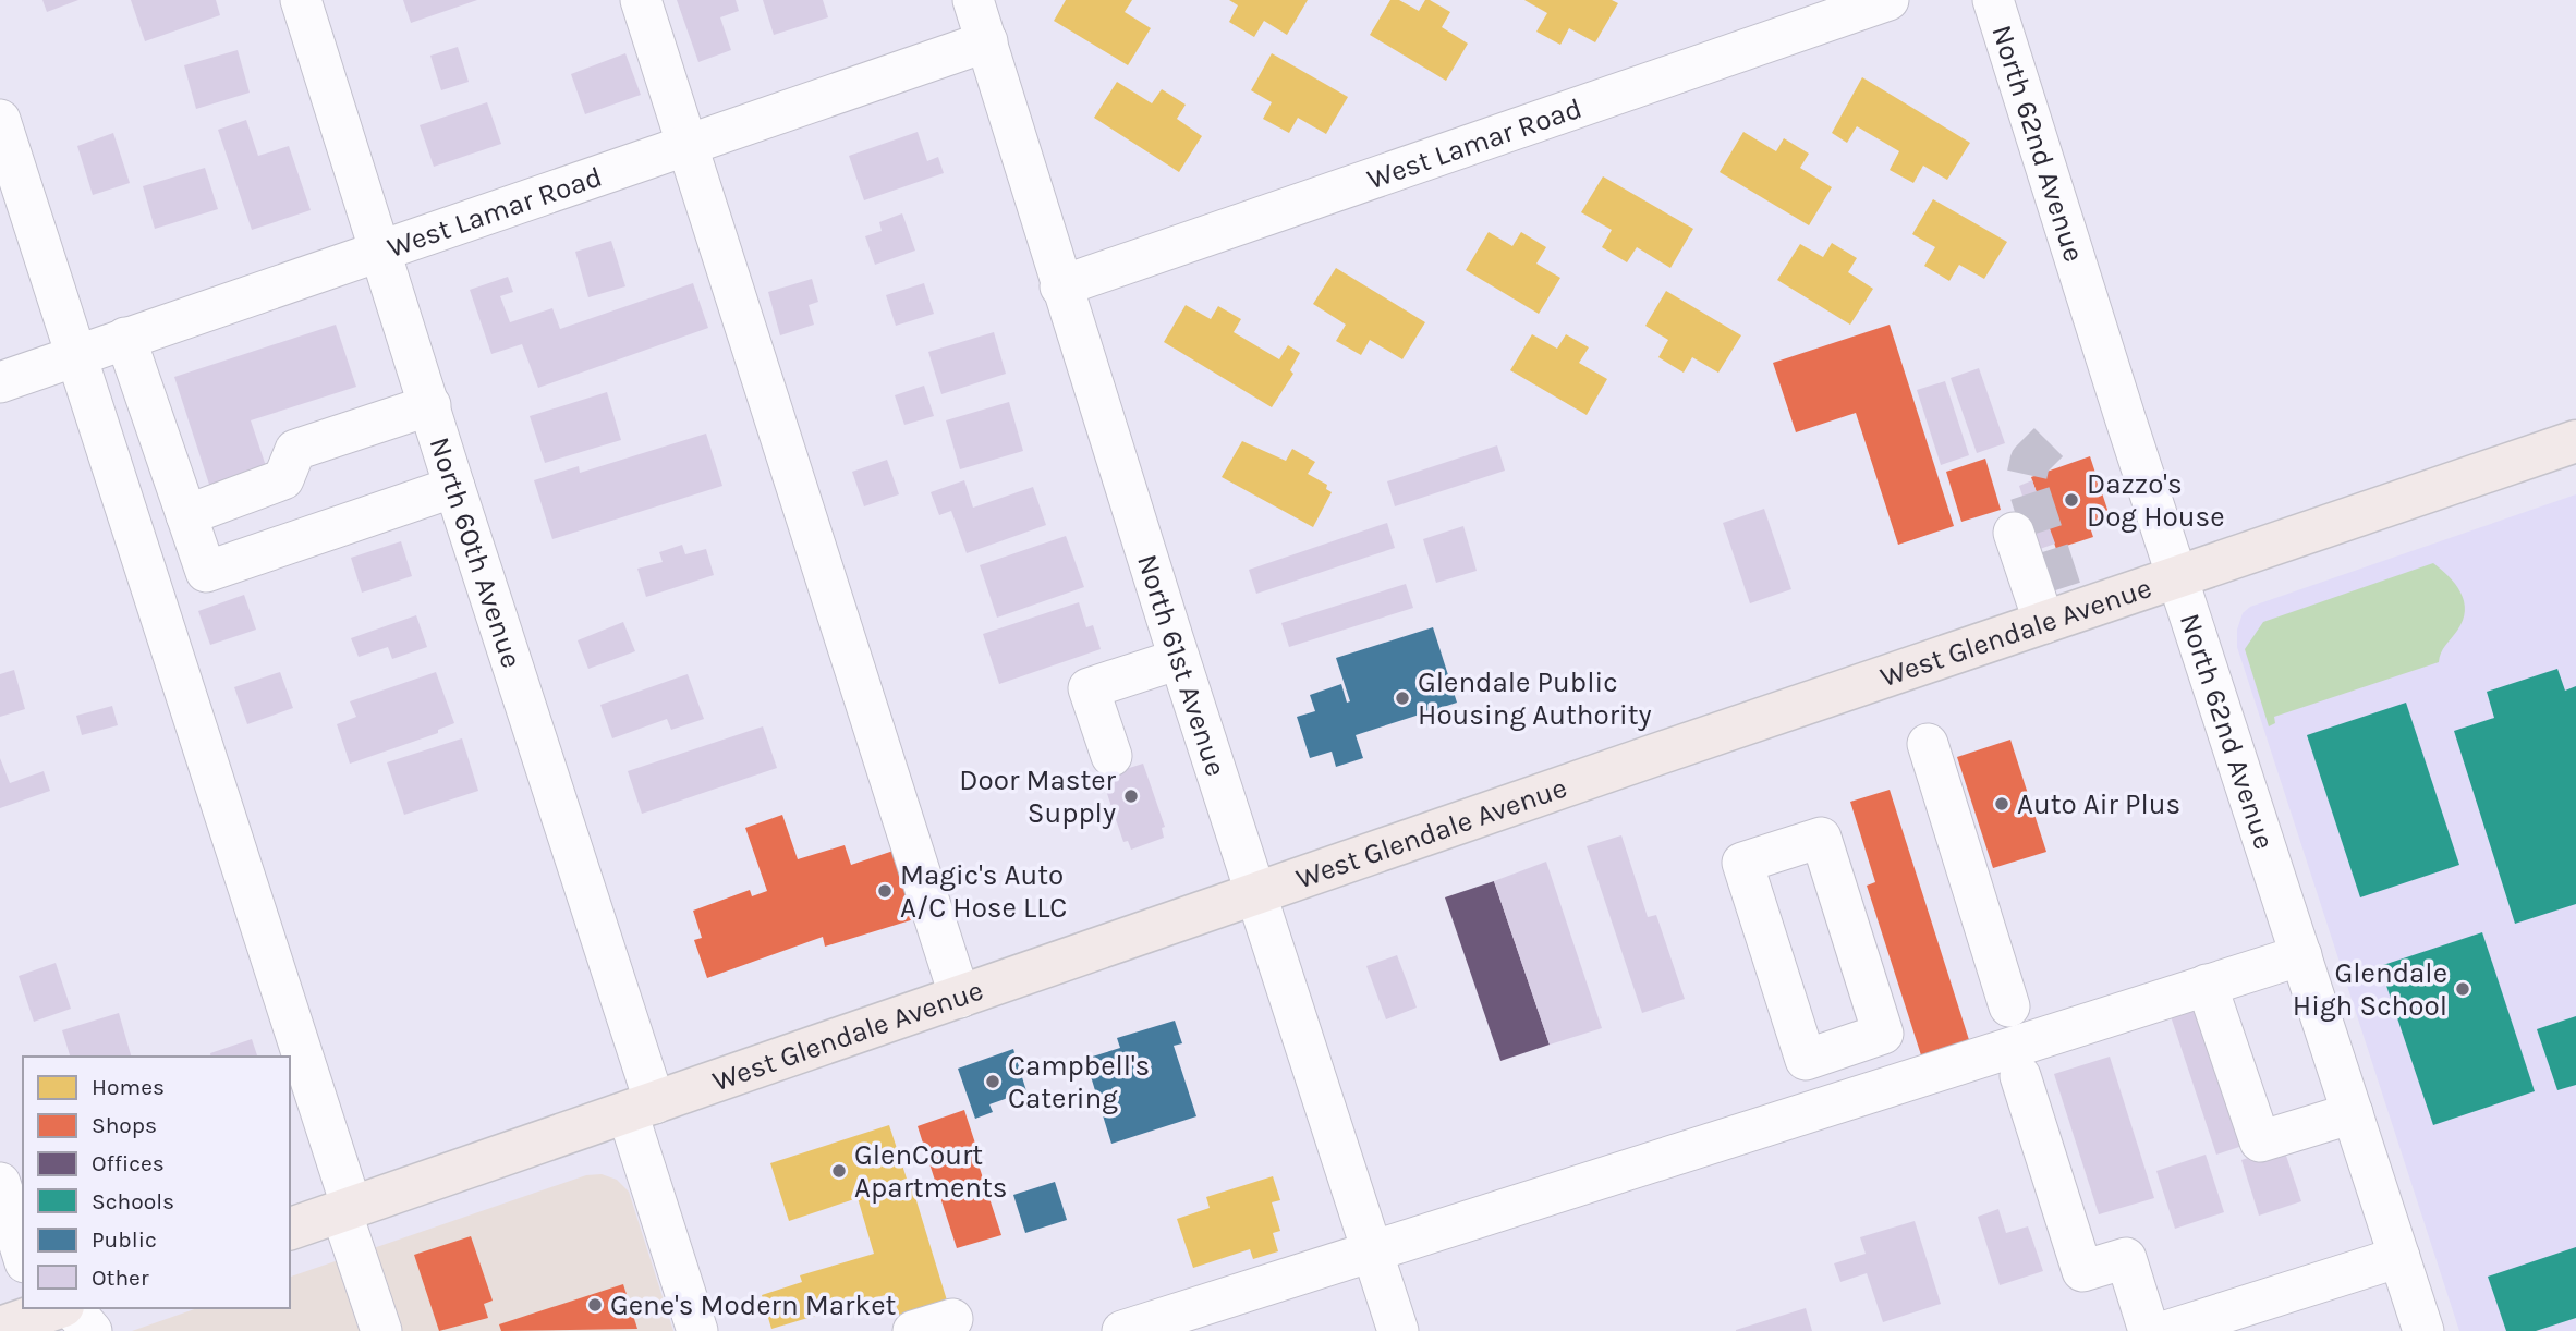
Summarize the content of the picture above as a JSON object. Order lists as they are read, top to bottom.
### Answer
{
  "streets": {
    "main road": ["West Glendale Avenue"],
    "street": [
      "West Lamar Road",
      "North 62nd Avenue",
      "North 60th Avenue",
      "North 61st Avenue"
    ]
  },
  "crossings": [
    ["West Lamar Road", "North 60th Avenue"],
    ["West Lamar Road", "North 61st Avenue"],
    ["North 62nd Avenue", "West Glendale Avenue"],
    ["North 60th Avenue", "West Glendale Avenue"],
    ["West Glendale Avenue", "North 61st Avenue"]
  ],
  "places": [
    "Dazzo's Dog House",
    "Glendale Public Housing Authority",
    "Door Master Supply",
    "Auto Air Plus",
    "Magic's Auto A/C Hose LLC",
    "Glendale High School",
    "Campbell's Catering",
    "GlenCourt Apartments",
    "Gene's Modern Market"
  ],
  "legend": [
    "Homes",
    "Shops",
    "Offices",
    "Schools",
    "Public",
    "Other"
  ]
}
